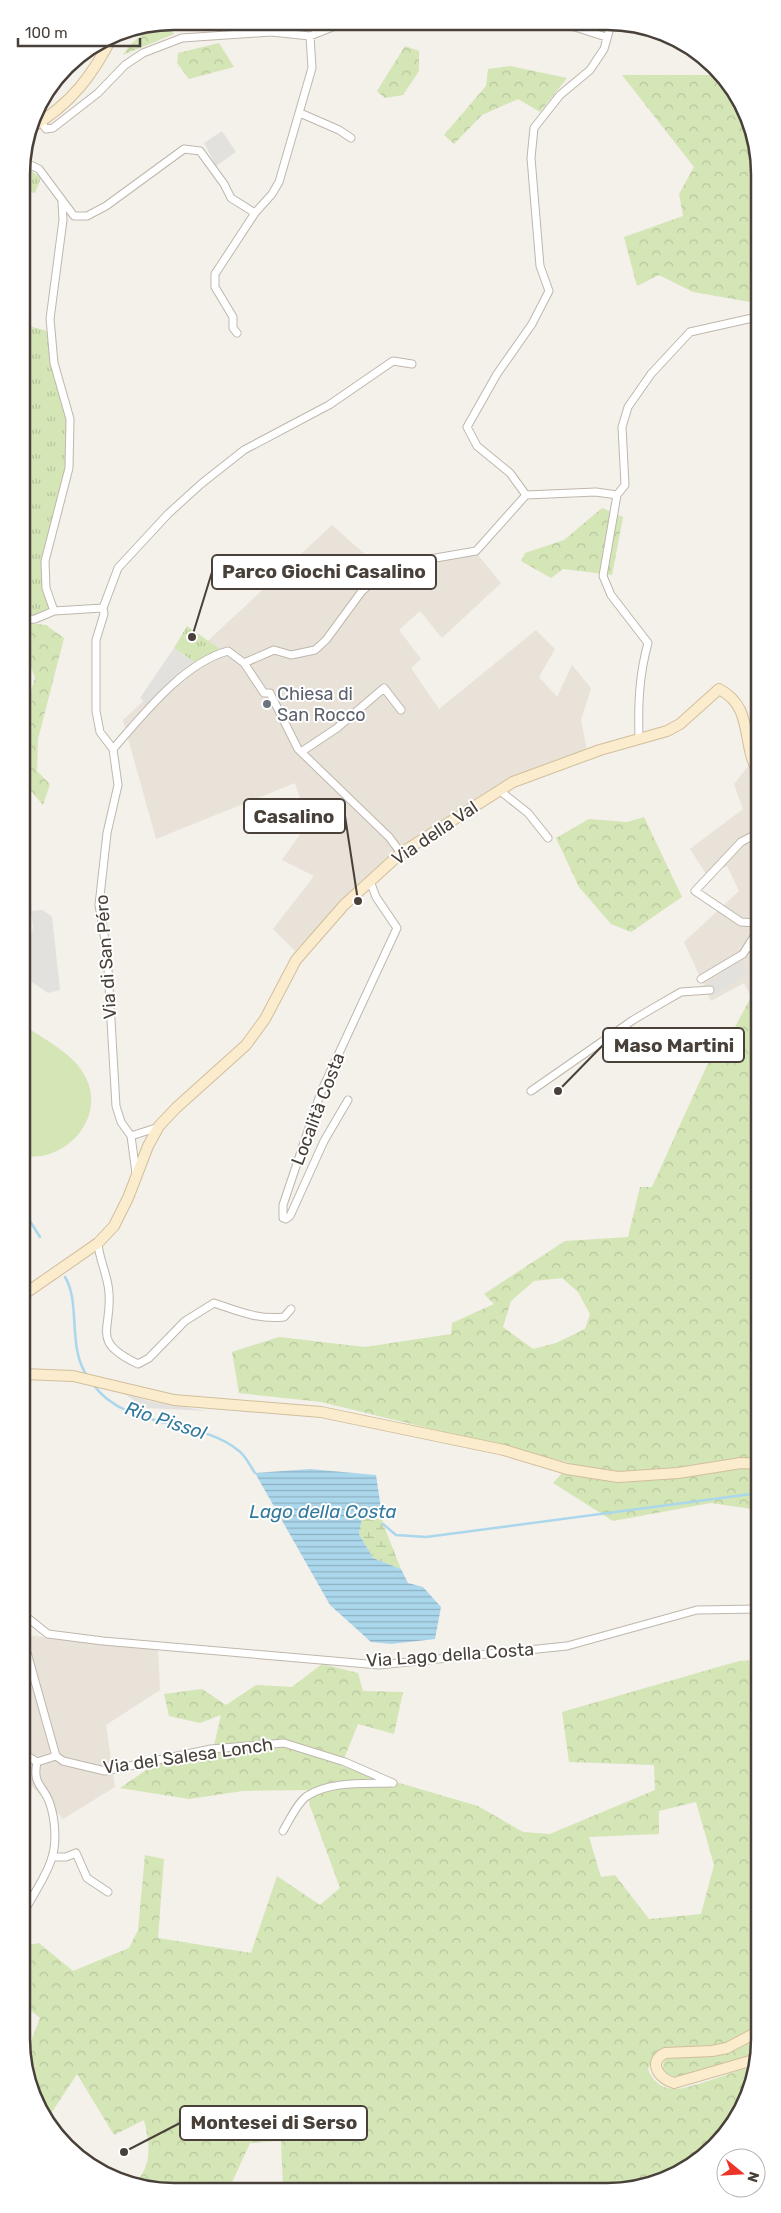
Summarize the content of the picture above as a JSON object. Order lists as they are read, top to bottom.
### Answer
{
  "streets": {
    "main road": ["Via della Val"],
    "street": [
      "Via di San Péro",
      "Località Costa",
      "Via Lago della Costa",
      "Via del Salesa Lonch"
    ]
  },
  "crossings": [
    ["Via della Val", "Località Costa"]
  ],
  "water": ["Rio Pissol", "Lago della Costa"],
  "places": [
    "Parco Giochi Casalino",
    "Chiesa di San Rocco",
    "Casalino",
    "Maso Martini",
    "Montesei di Serso"
  ],
  "scale_bar": "100 m",
  "north": "right"
}
